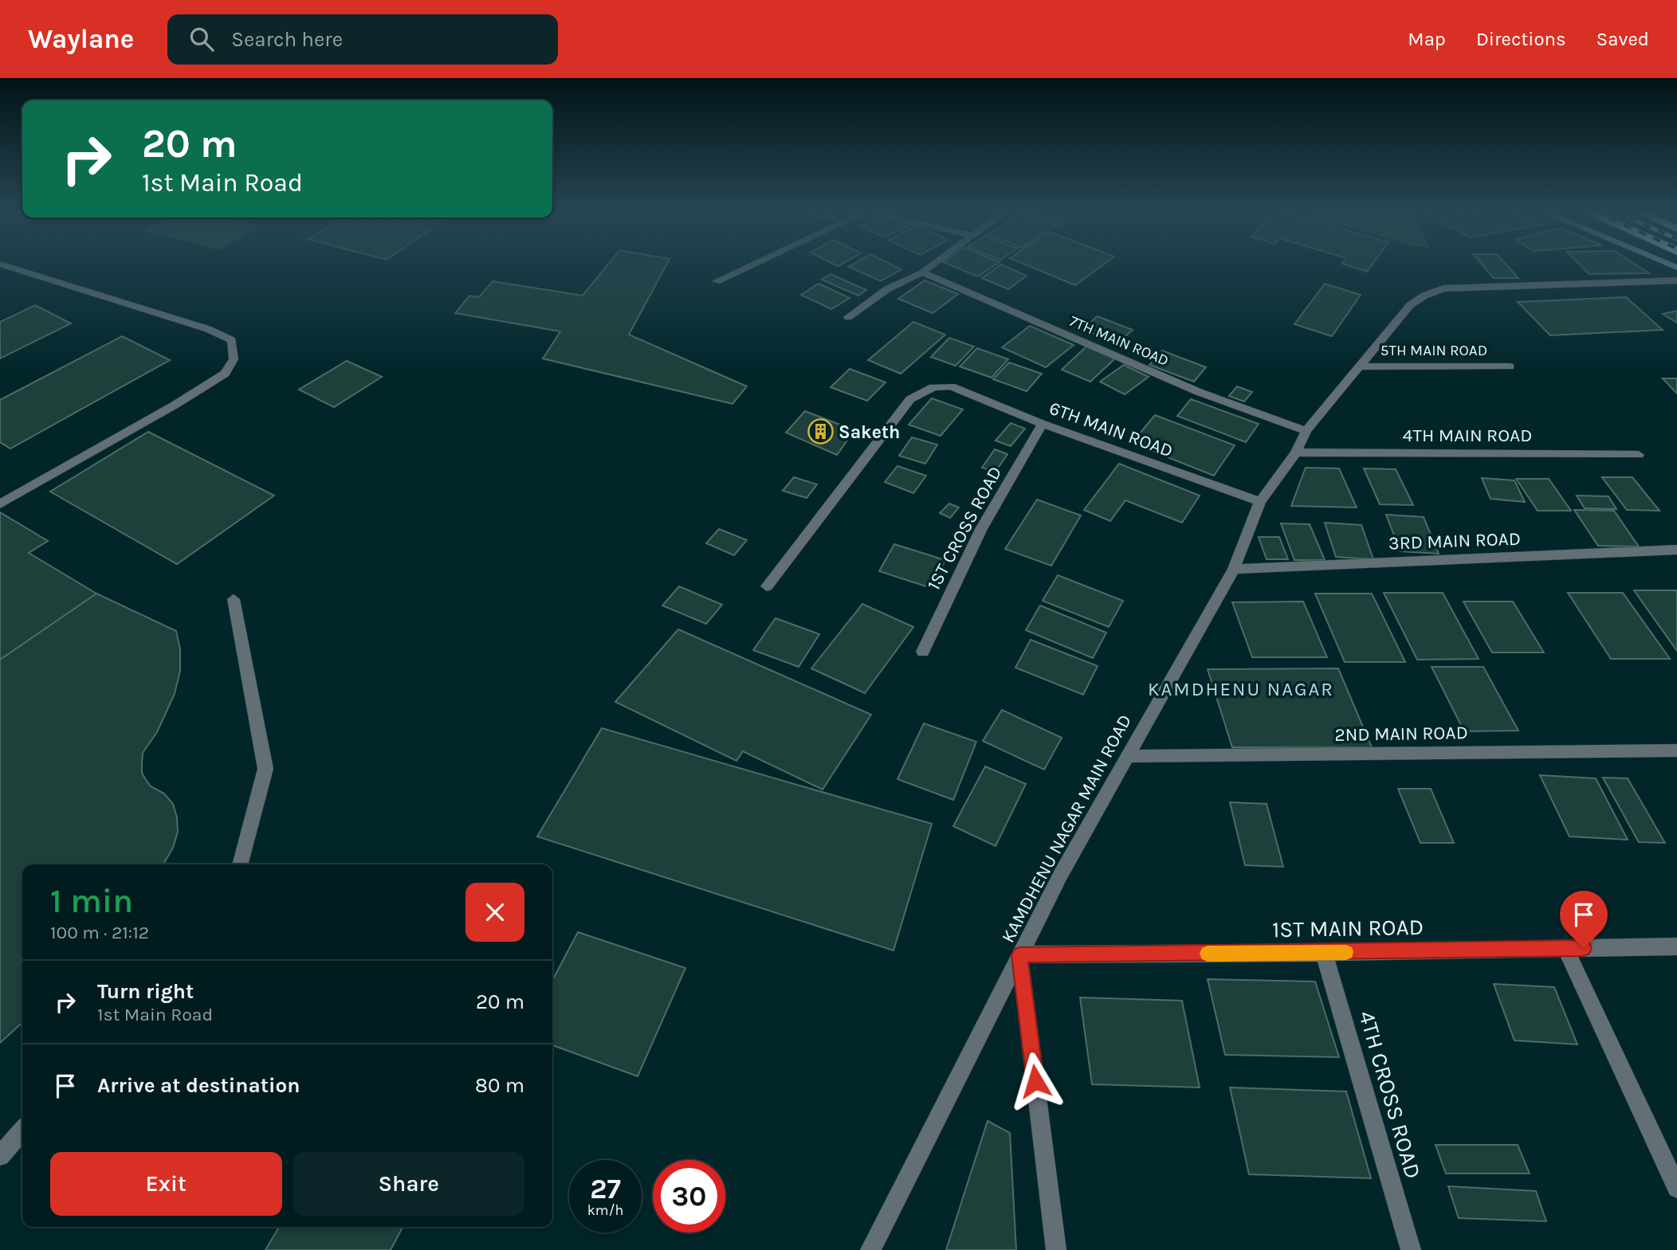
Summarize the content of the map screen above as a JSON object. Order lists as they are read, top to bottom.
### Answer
{
  "streets": {
    "street": [
      "7TH MAIN ROAD",
      "5TH MAIN ROAD",
      "6TH MAIN ROAD",
      "4TH MAIN ROAD",
      "1ST CROSS ROAD",
      "3RD MAIN ROAD",
      "2ND MAIN ROAD",
      "KAMDHENU NAGAR MAIN ROAD",
      "1ST MAIN ROAD",
      "4TH CROSS ROAD"
    ]
  },
  "crossings": [
    ["7TH MAIN ROAD", "KAMDHENU NAGAR MAIN ROAD"],
    ["5TH MAIN ROAD", "KAMDHENU NAGAR MAIN ROAD"],
    ["6TH MAIN ROAD", "1ST CROSS ROAD"],
    ["6TH MAIN ROAD", "KAMDHENU NAGAR MAIN ROAD"],
    ["4TH MAIN ROAD", "KAMDHENU NAGAR MAIN ROAD"],
    ["3RD MAIN ROAD", "KAMDHENU NAGAR MAIN ROAD"],
    ["2ND MAIN ROAD", "KAMDHENU NAGAR MAIN ROAD"],
    ["KAMDHENU NAGAR MAIN ROAD", "1ST MAIN ROAD"],
    ["1ST MAIN ROAD", "4TH CROSS ROAD"]
  ],
  "districts": ["KAMDHENU NAGAR"],
  "places": {
    "building": ["Saketh"]
  },
  "page": {
    "header": "Waylane",
    "search": "Search here",
    "nav": ["Map", "Directions", "Saved"],
    "turn": ["20 m", "1st Main Road"],
    "heading": ["1 min", "100 m · 21:12"],
    "list": [
      {
        "name": "Turn right",
        "note": "1st Main Road",
        "value": "20 m"
      },
      {
        "name": "Arrive at destination",
        "value": "80 m"
      }
    ],
    "buttons": ["Exit", "Share"],
    "speed": "27 km/h",
    "limit": "30"
  }
}
